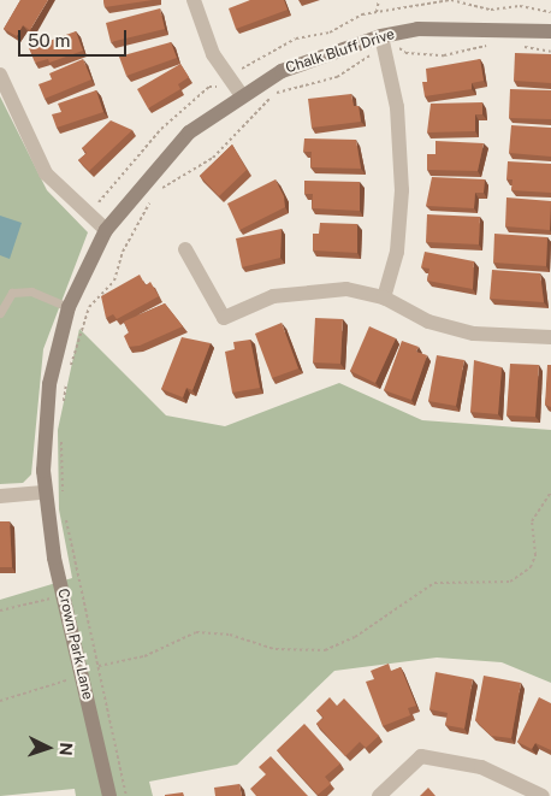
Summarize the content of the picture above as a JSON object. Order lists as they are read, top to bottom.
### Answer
{
  "streets": {
    "street": ["Chalk Bluff Drive", "Crown Park Lane"]
  },
  "crossings": [
    ["Chalk Bluff Drive", "Crown Park Lane"]
  ],
  "scale_bar": "50 m",
  "north": "right"
}
